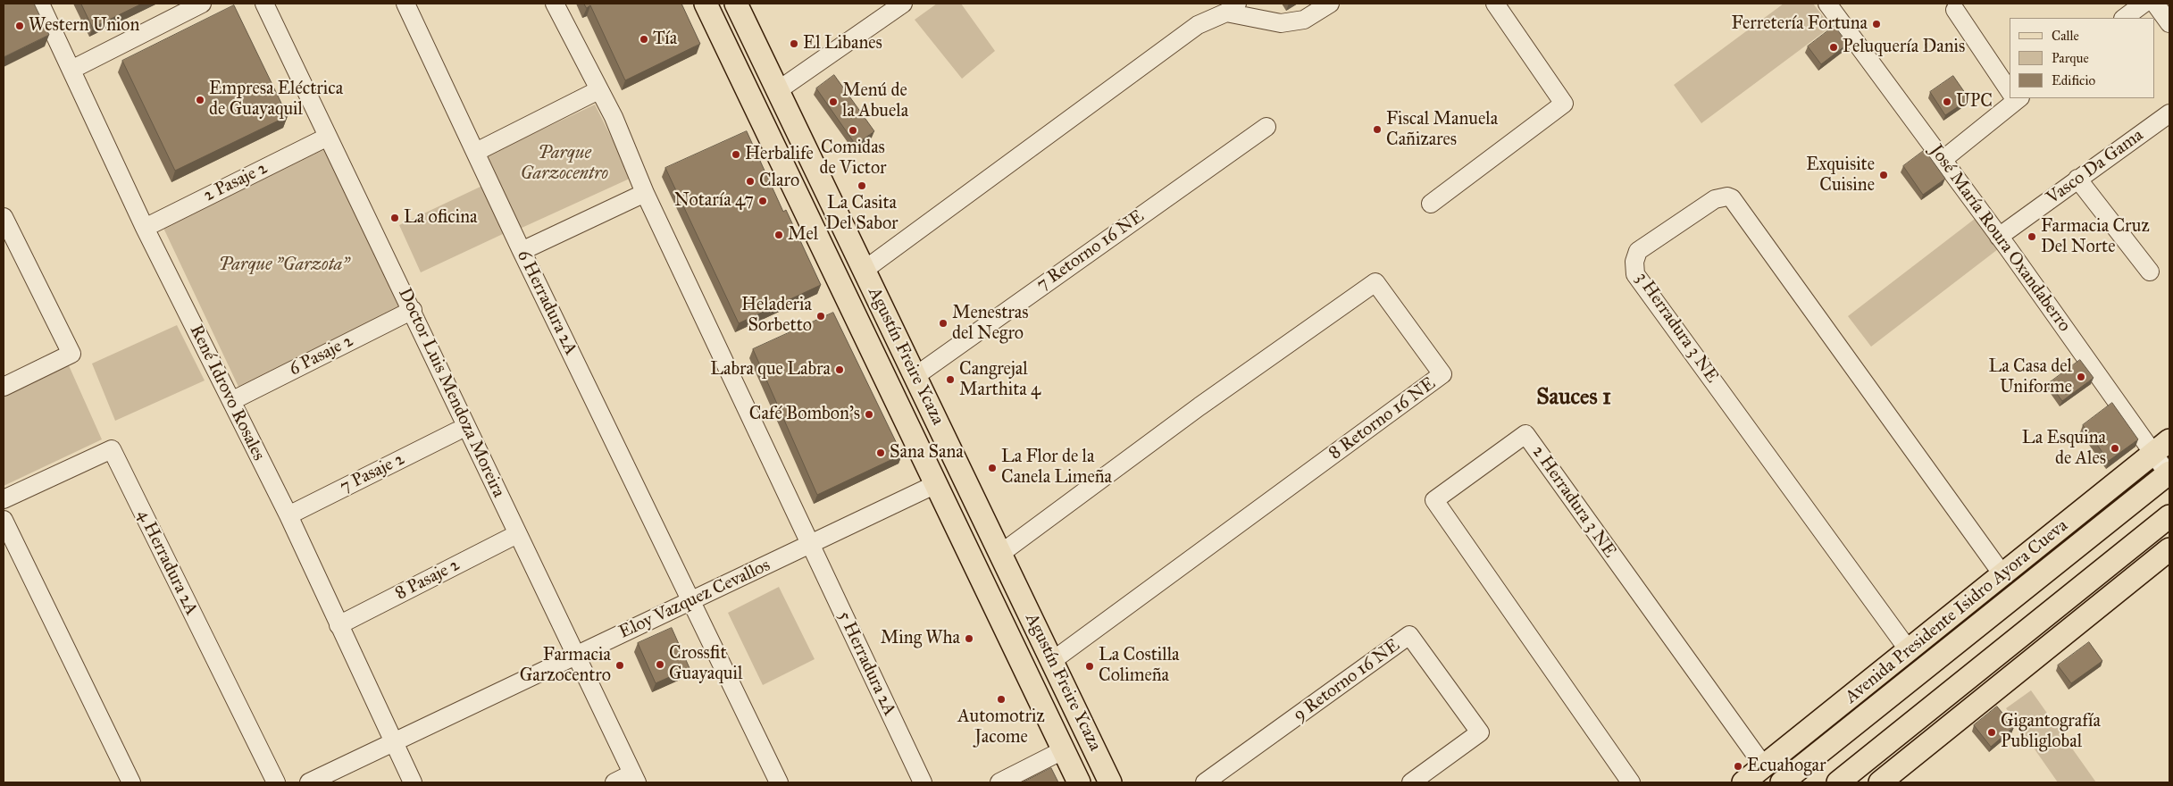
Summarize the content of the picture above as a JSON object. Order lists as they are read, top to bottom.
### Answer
{
  "streets": {
    "main road": ["Agustín Freire Ycaza", "Avenida Presidente Isidro Ayora Cueva"],
    "street": [
      "Vasco Da Gama",
      "2 Pasaje 2",
      "José María Roura Oxandaberro",
      "7 Retorno 16 NE",
      "6 Herradura 2A",
      "3 Herradura 3 NE",
      "6 Pasaje 2",
      "René Idrovo Rosales",
      "Doctor Luis Mendoza Moreira",
      "8 Retorno 16 NE",
      "7 Pasaje 2",
      "2 Herradura 3 NE",
      "4 Herradura 2A",
      "8 Pasaje 2",
      "Eloy Vazquez Cevallos",
      "5 Herradura 2A",
      "9 Retorno 16 NE"
    ]
  },
  "crossings": [
    ["Vasco Da Gama", "José María Roura Oxandaberro"],
    ["2 Pasaje 2", "René Idrovo Rosales"],
    ["2 Pasaje 2", "Doctor Luis Mendoza Moreira"],
    ["José María Roura Oxandaberro", "Avenida Presidente Isidro Ayora Cueva"],
    ["7 Retorno 16 NE", "Agustín Freire Ycaza"],
    ["6 Herradura 2A", "Eloy Vazquez Cevallos"],
    ["3 Herradura 3 NE", "Avenida Presidente Isidro Ayora Cueva"],
    ["6 Pasaje 2", "René Idrovo Rosales"],
    ["6 Pasaje 2", "Doctor Luis Mendoza Moreira"],
    ["Agustín Freire Ycaza", "8 Retorno 16 NE"],
    ["Agustín Freire Ycaza", "Eloy Vazquez Cevallos"],
    ["René Idrovo Rosales", "7 Pasaje 2"],
    ["René Idrovo Rosales", "8 Pasaje 2"],
    ["René Idrovo Rosales", "Eloy Vazquez Cevallos"],
    ["Doctor Luis Mendoza Moreira", "8 Pasaje 2"],
    ["Doctor Luis Mendoza Moreira", "Eloy Vazquez Cevallos"],
    ["2 Herradura 3 NE", "Avenida Presidente Isidro Ayora Cueva"],
    ["Eloy Vazquez Cevallos", "5 Herradura 2A"]
  ],
  "districts": ["Sauces 1"],
  "parks": ["Parque Garzocentro", "Parque \"Garzota\""],
  "places": [
    "Ferretería Fortuna",
    "Western Union",
    "Tía",
    "El Libanes",
    "Peluquería Danis",
    "Empresa Eléctrica de Guayaquil",
    "Menú de la Abuela",
    "UPC",
    "Fiscal Manuela Cañizares",
    "Comidas de Victor",
    "Herbalife",
    "Exquisite Cuisine",
    "Claro",
    "La Casita Del Sabor",
    "Notaría 47",
    "La oficina",
    "Mel",
    "Farmacia Cruz Del Norte",
    "Heladeria Sorbetto",
    "Menestras del Negro",
    "Labra que Labra",
    "La Casa del Uniforme",
    "Cangrejal Marthita 4",
    "Café Bombon's",
    "La Esquina de Ales",
    "Sana Sana",
    "La Flor de la Canela Limeña",
    "Ming Wha",
    "Crossfit Guayaquil",
    "Farmacia Garzocentro",
    "La Costilla Colimeña",
    "Automotriz Jacome",
    "Gigantografía Publiglobal",
    "Ecuahogar"
  ],
  "legend": ["Calle", "Parque", "Edificio"]
}
